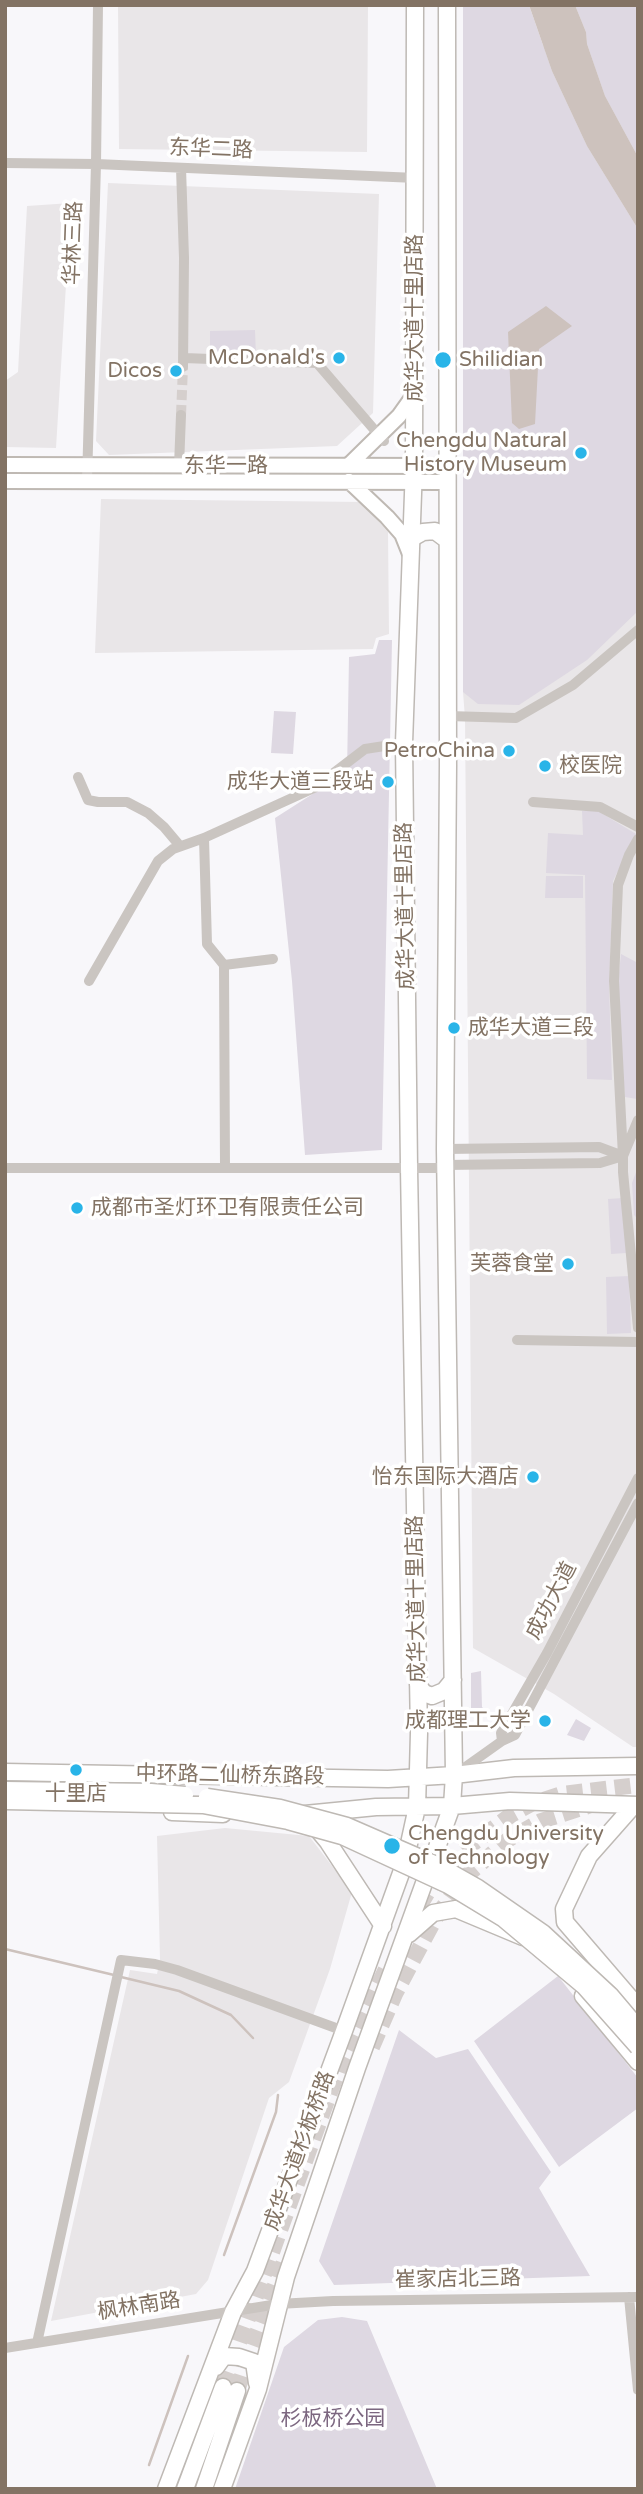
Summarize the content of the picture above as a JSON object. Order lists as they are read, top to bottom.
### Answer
{
  "streets": {
    "main road": ["成华大道十里店路", "中环路二仙桥东路段", "成华大道杉板桥路"],
    "street": [
      "东华二路",
      "华林三路",
      "东华一路",
      "成功大道",
      "崔家店北三路",
      "枫林南路"
    ]
  },
  "crossings": [
    ["东华二路", "华林三路"],
    ["东华二路", "成华大道十里店路"],
    ["华林三路", "东华一路"],
    ["成华大道十里店路", "东华一路"],
    ["成华大道十里店路", "成功大道"],
    ["成华大道十里店路", "中环路二仙桥东路段"],
    ["成华大道十里店路", "成华大道杉板桥路"],
    ["成功大道", "中环路二仙桥东路段"],
    ["中环路二仙桥东路段", "成华大道杉板桥路"],
    ["成华大道杉板桥路", "崔家店北三路"],
    ["成华大道杉板桥路", "枫林南路"],
    ["崔家店北三路", "枫林南路"]
  ],
  "parks": ["杉板桥公园"],
  "places": [
    "McDonald's",
    "Shilidian",
    "Dicos",
    "Chengdu Natural History Museum",
    "PetroChina",
    "校医院",
    "成华大道三段站",
    "成华大道三段",
    "成都市圣灯环卫有限责任公司",
    "芙蓉食堂",
    "怡东国际大酒店",
    "成都理工大学",
    "十里店",
    "Chengdu University of Technology"
  ]
}
